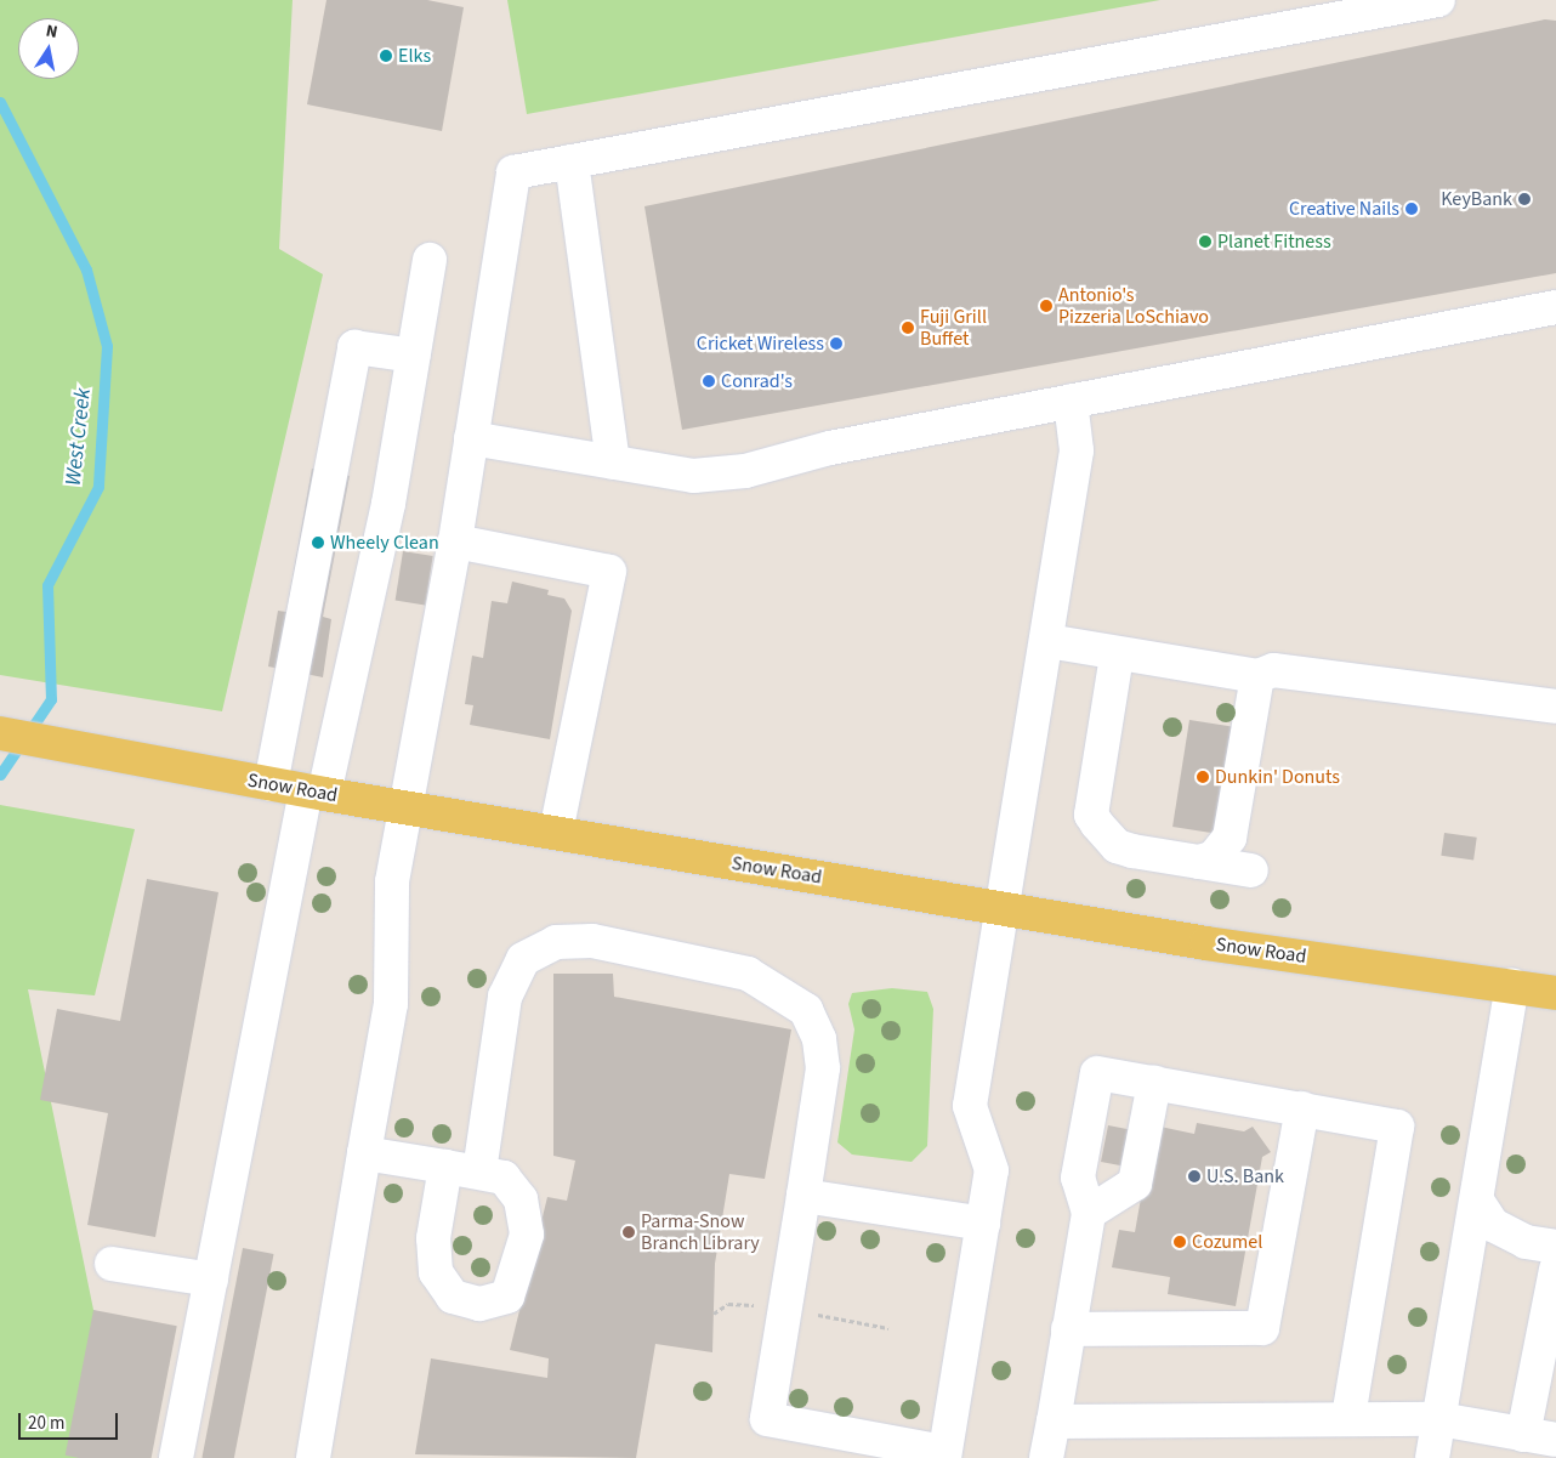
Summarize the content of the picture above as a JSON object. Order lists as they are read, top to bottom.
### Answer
{
  "streets": {
    "main road": ["Snow Road"]
  },
  "water": ["West Creek"],
  "places": [
    "Elks",
    "KeyBank",
    "Creative Nails",
    "Planet Fitness",
    "Antonio's Pizzeria LoSchiavo",
    "Fuji Grill Buffet",
    "Cricket Wireless",
    "Conrad's",
    "Wheely Clean",
    "Dunkin' Donuts",
    "U.S. Bank",
    "Parma-Snow Branch Library",
    "Cozumel"
  ],
  "scale_bar": "20 m",
  "north": "top"
}
